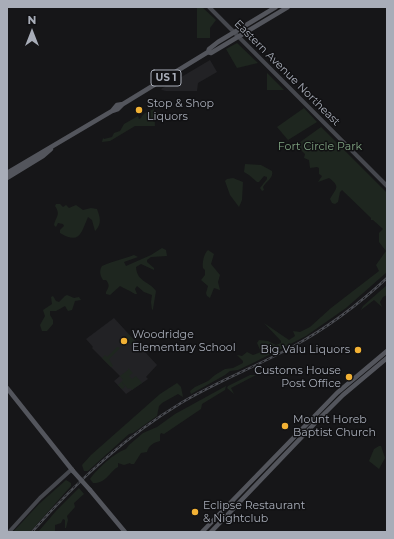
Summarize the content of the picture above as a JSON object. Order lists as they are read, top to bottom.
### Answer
{
  "streets": {
    "main road": ["Eastern Avenue Northeast", "US 1"]
  },
  "crossings": [
    ["Eastern Avenue Northeast", "US 1"]
  ],
  "parks": ["Fort Circle Park"],
  "places": [
    "Stop & Shop Liquors",
    "Woodridge Elementary School",
    "Big Valu Liquors",
    "Customs House Post Office",
    "Mount Horeb Baptist Church",
    "Eclipse Restaurant & Nightclub"
  ],
  "north": "top"
}
